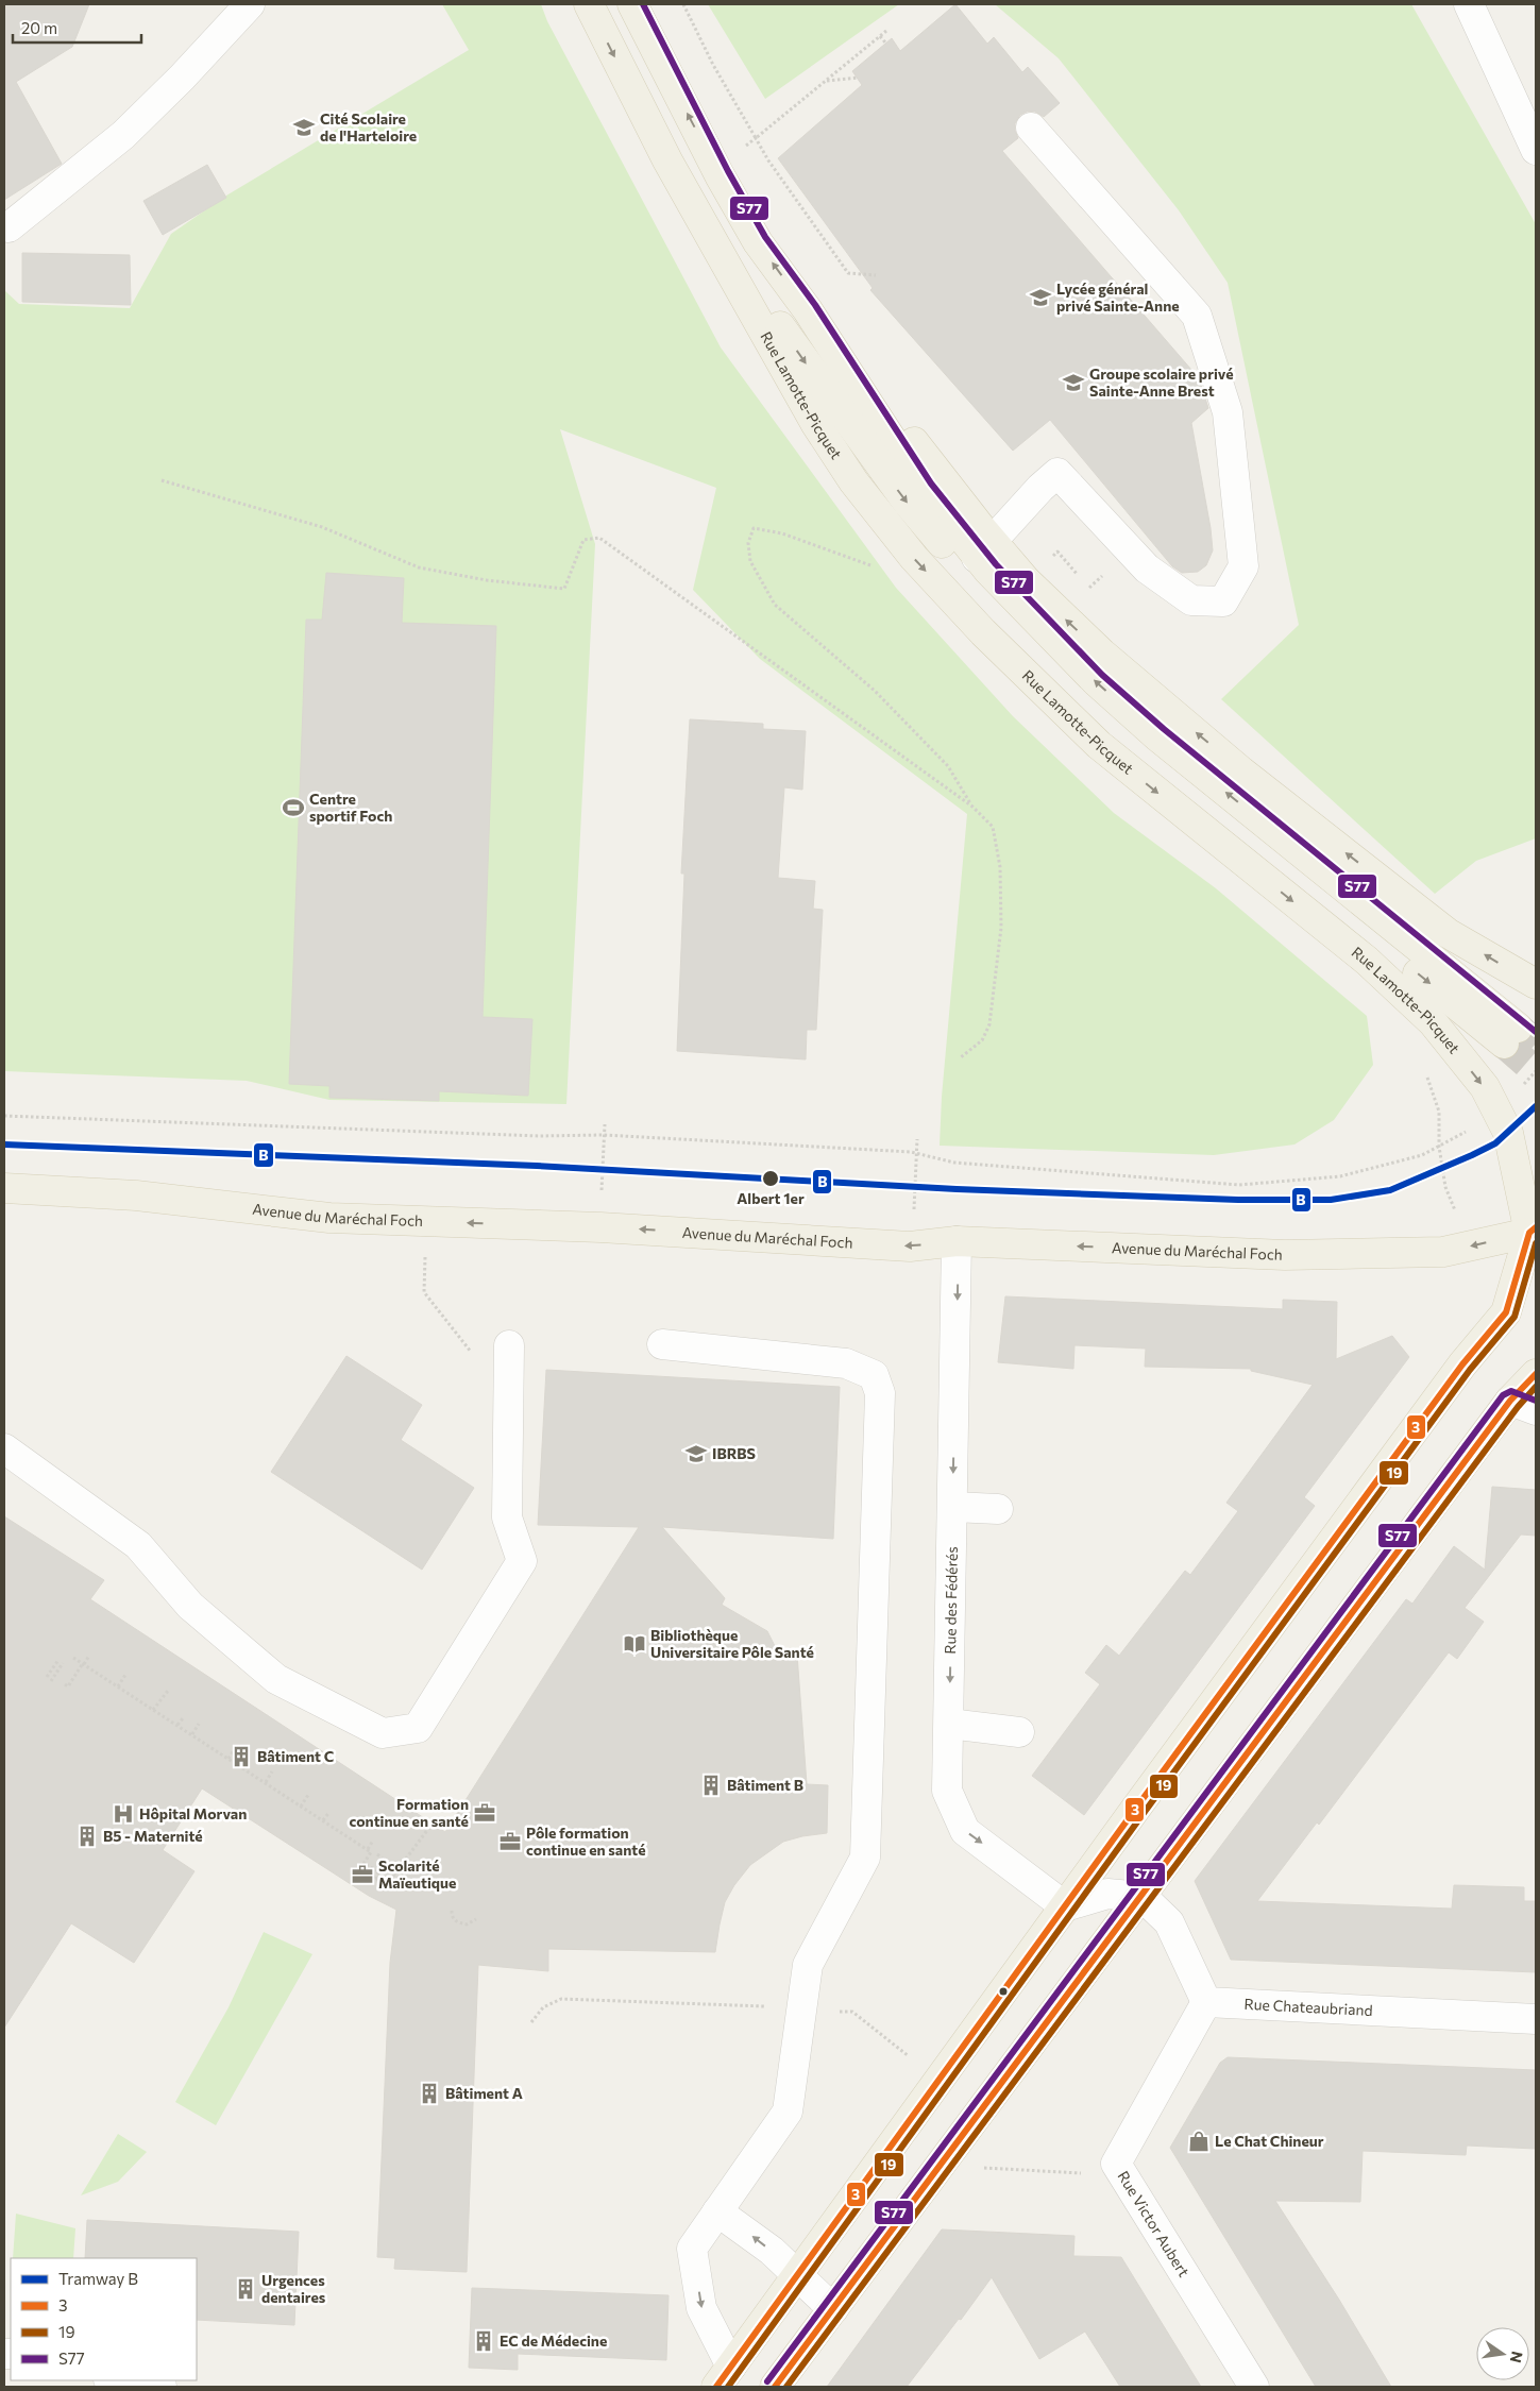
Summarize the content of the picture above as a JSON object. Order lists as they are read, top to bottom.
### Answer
{
  "streets": {
    "main road": ["Rue Lamotte-Picquet", "Avenue du Maréchal Foch"],
    "street": ["Rue des Fédérés", "Rue Chateaubriand", "Rue Victor Aubert"]
  },
  "crossings": [
    ["Rue Lamotte-Picquet", "Avenue du Maréchal Foch"],
    ["Avenue du Maréchal Foch", "Rue des Fédérés"],
    ["Rue Chateaubriand", "Rue Victor Aubert"]
  ],
  "one_way": ["Avenue du Maréchal Foch", "Rue des Fédérés"],
  "places": {
    "school or university": [
      "Cité Scolaire de l'Harteloire",
      "Lycée général privé Sainte-Anne",
      "Groupe scolaire privé Sainte-Anne Brest",
      "IBRBS"
    ],
    "sports": ["Centre sportif Foch"],
    "other": ["Albert 1er"],
    "library": ["Bibliothèque Universitaire Pôle Santé"],
    "building": [
      "Bâtiment C",
      "Bâtiment B",
      "B5 - Maternité",
      "Bâtiment A",
      "Urgences dentaires",
      "EC de Médecine"
    ],
    "office": ["Formation continue en santé", "Pôle formation continue en santé", "Scolarité Maïeutique"],
    "hospital": ["Hôpital Morvan"],
    "shop": ["Le Chat Chineur"]
  },
  "lines": [
    "transit line S77",
    "tram line B",
    "transit line 3",
    "transit line 19"
  ],
  "legend": [
    "Tramway B",
    "3",
    "19",
    "S77"
  ],
  "scale_bar": "20 m",
  "north": "right"
}
